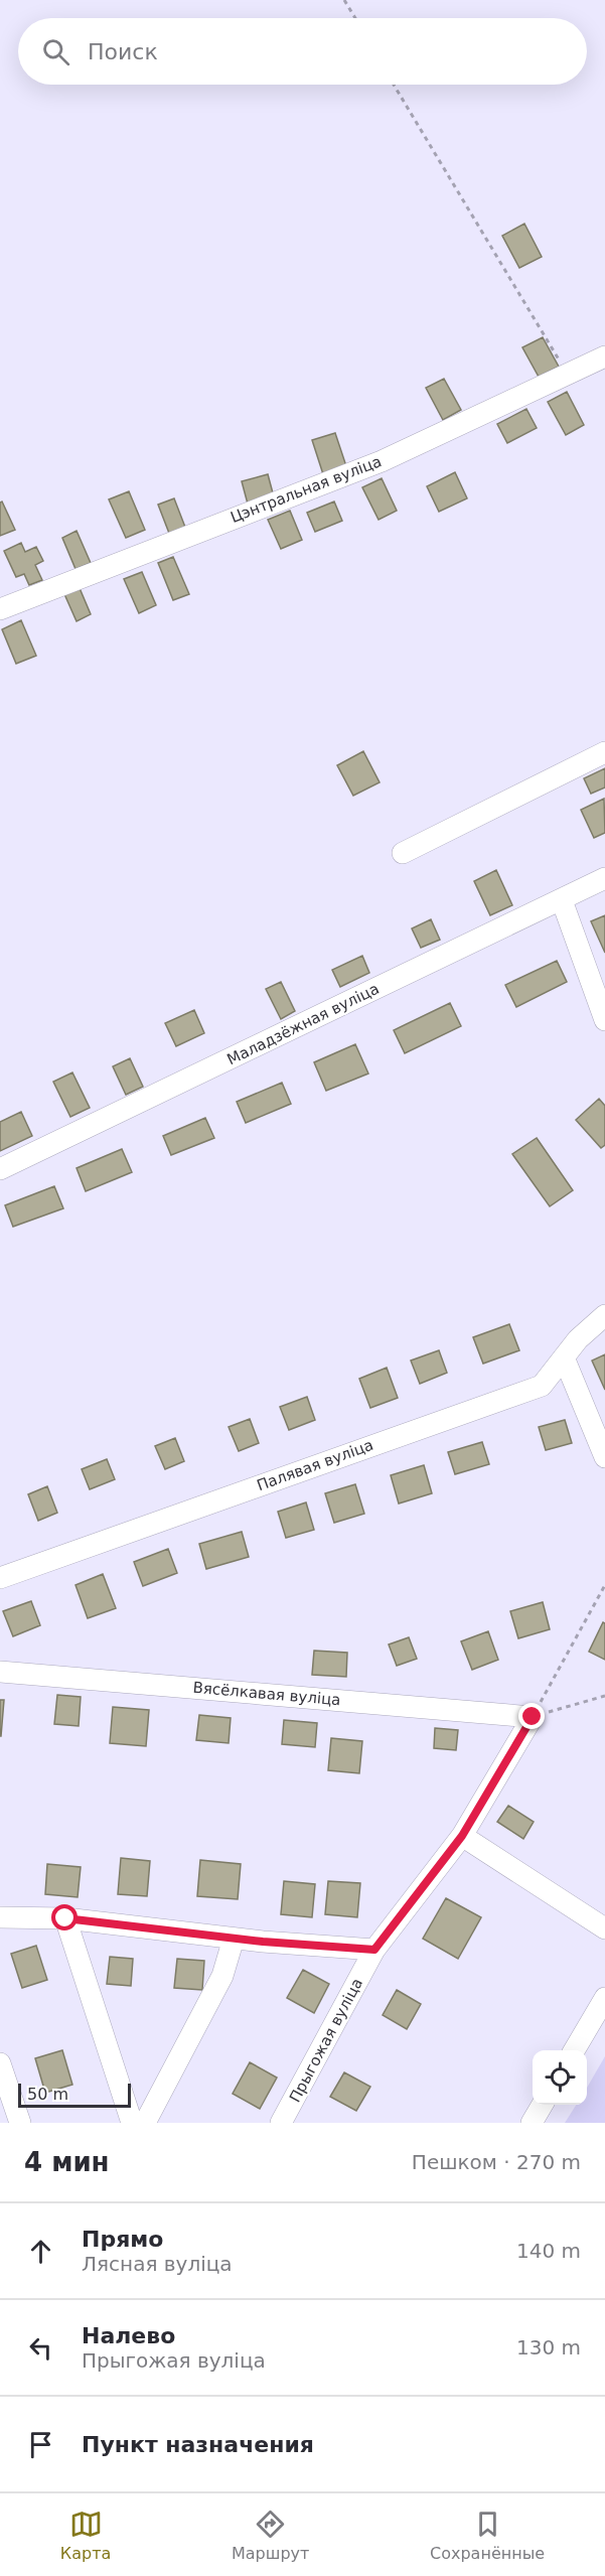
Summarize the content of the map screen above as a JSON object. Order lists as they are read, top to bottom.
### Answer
{
  "streets": {
    "street": [
      "Цэнтральная вуліца",
      "Маладзёжная вуліца",
      "Палявая вуліца",
      "Вясёлкавая вуліца",
      "Прыгожая вуліца"
    ]
  },
  "crossings": [
    ["Вясёлкавая вуліца", "Прыгожая вуліца"]
  ],
  "scale_bar": "50 m",
  "page": {
    "search": "Поиск",
    "scale": "50 m",
    "heading": ["4 мин", "Пешком · 270 m"],
    "list": [
      ["Прямо", "Лясная вуліца", "140 m"],
      ["Налево", "Прыгожая вуліца", "130 m"],
      "Пункт назначения"
    ],
    "nav": ["Карта", "Маршрут", "Сохранённые"]
  }
}
